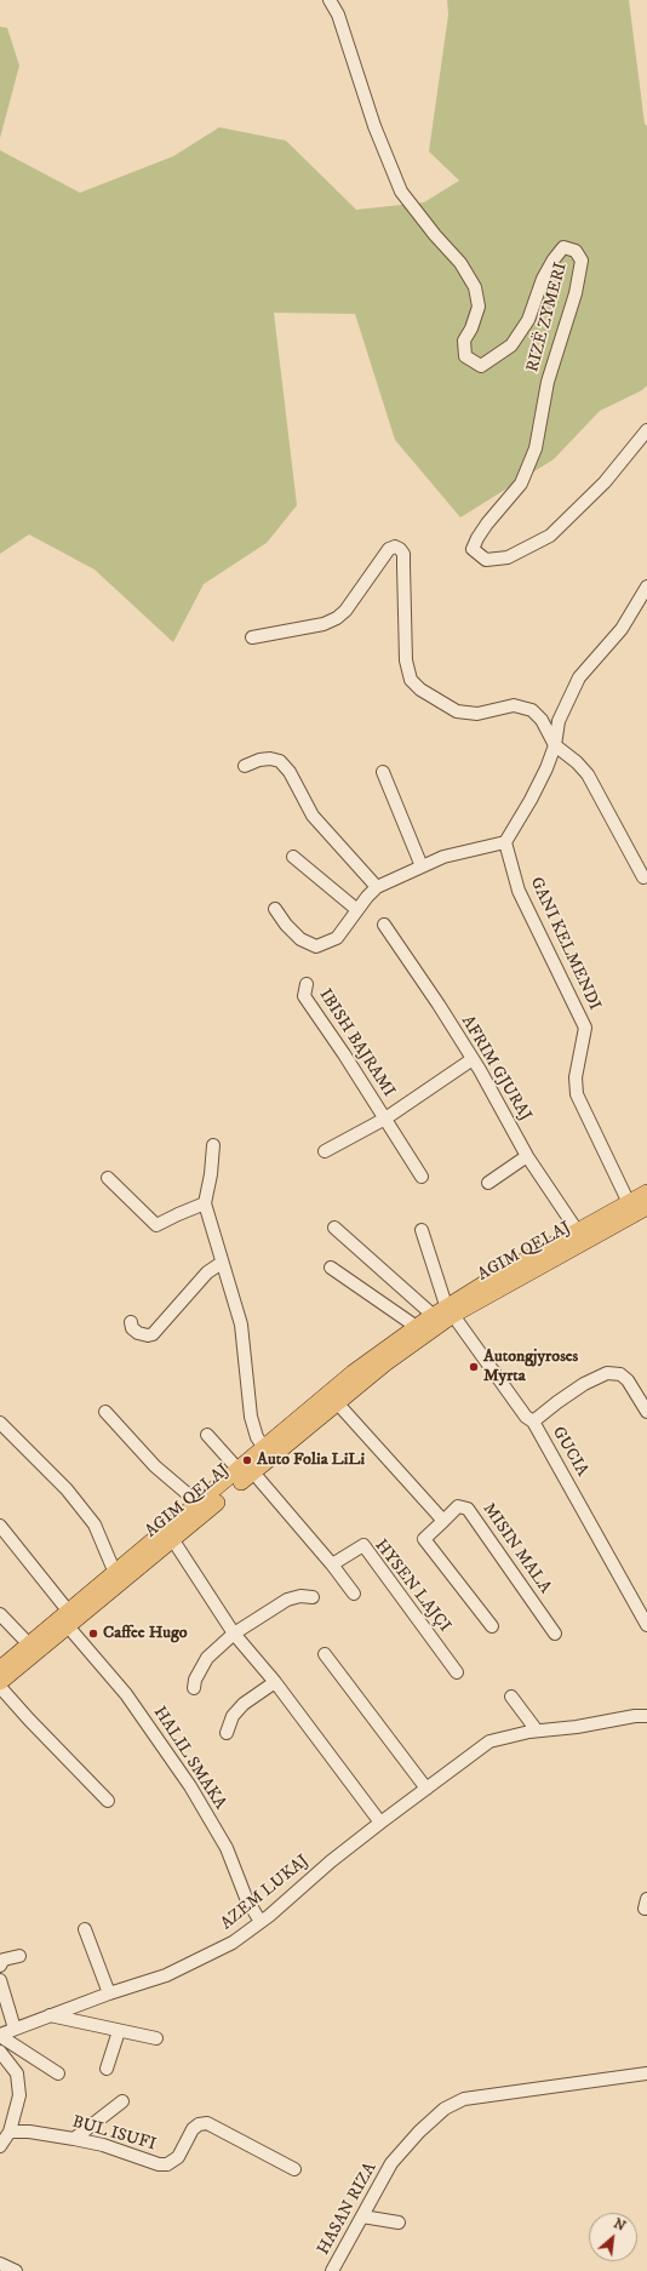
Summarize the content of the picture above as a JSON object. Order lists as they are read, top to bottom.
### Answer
{
  "streets": {
    "main road": ["AGIM QELAJ"],
    "street": [
      "RIZË ZYMERI",
      "GANI KELMENDI",
      "IBISH BAJRAMI",
      "AFRIM GJURAJ",
      "GUCIA",
      "MISIN MALA",
      "HYSEN LAJÇI",
      "HALIL SMAKA",
      "AZEM LUKAJ",
      "BUL ISUFI",
      "HASAN RIZA"
    ]
  },
  "crossings": [
    ["GANI KELMENDI", "AGIM QELAJ"],
    ["IBISH BAJRAMI", "AFRIM GJURAJ"],
    ["AFRIM GJURAJ", "AGIM QELAJ"],
    ["AGIM QELAJ", "GUCIA"],
    ["AGIM QELAJ", "HALIL SMAKA"],
    ["HALIL SMAKA", "AZEM LUKAJ"]
  ],
  "places": ["Autongjyroses Myrta", "Auto Folia LiLi", "Caffee Hugo"],
  "north": "top right"
}
